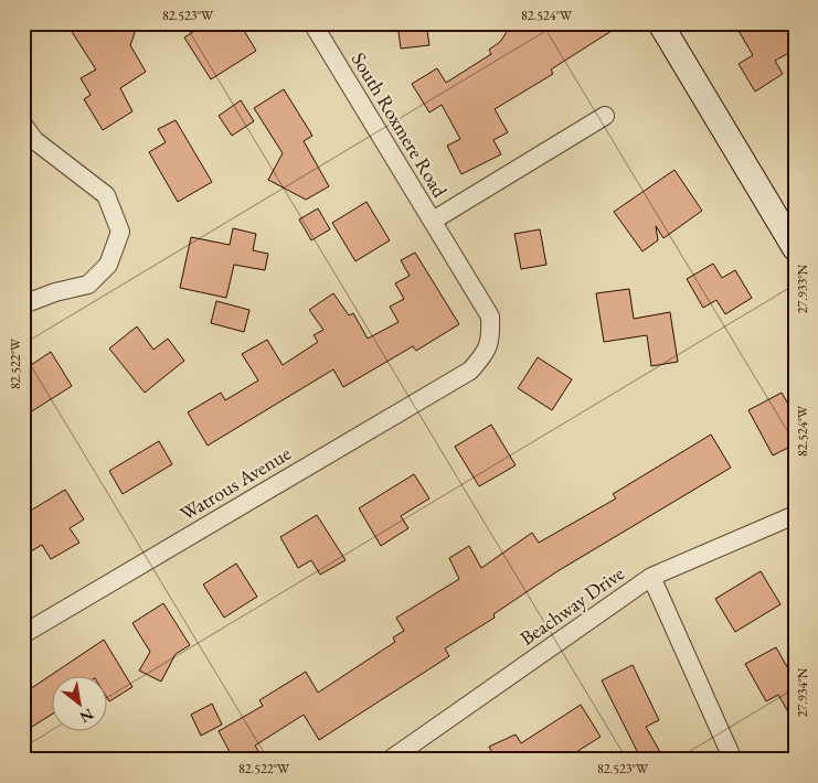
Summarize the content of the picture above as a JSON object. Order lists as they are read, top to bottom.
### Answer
{
  "streets": {
    "street": ["South Roxmere Road", "Watrous Avenue", "Beachway Drive"]
  },
  "crossings": [
    ["South Roxmere Road", "Watrous Avenue"]
  ],
  "north": "bottom right",
  "coordinates": [
    "82.523°W",
    "82.524°W",
    "27.933°N",
    "82.522°W",
    "27.934°N"
  ]
}
